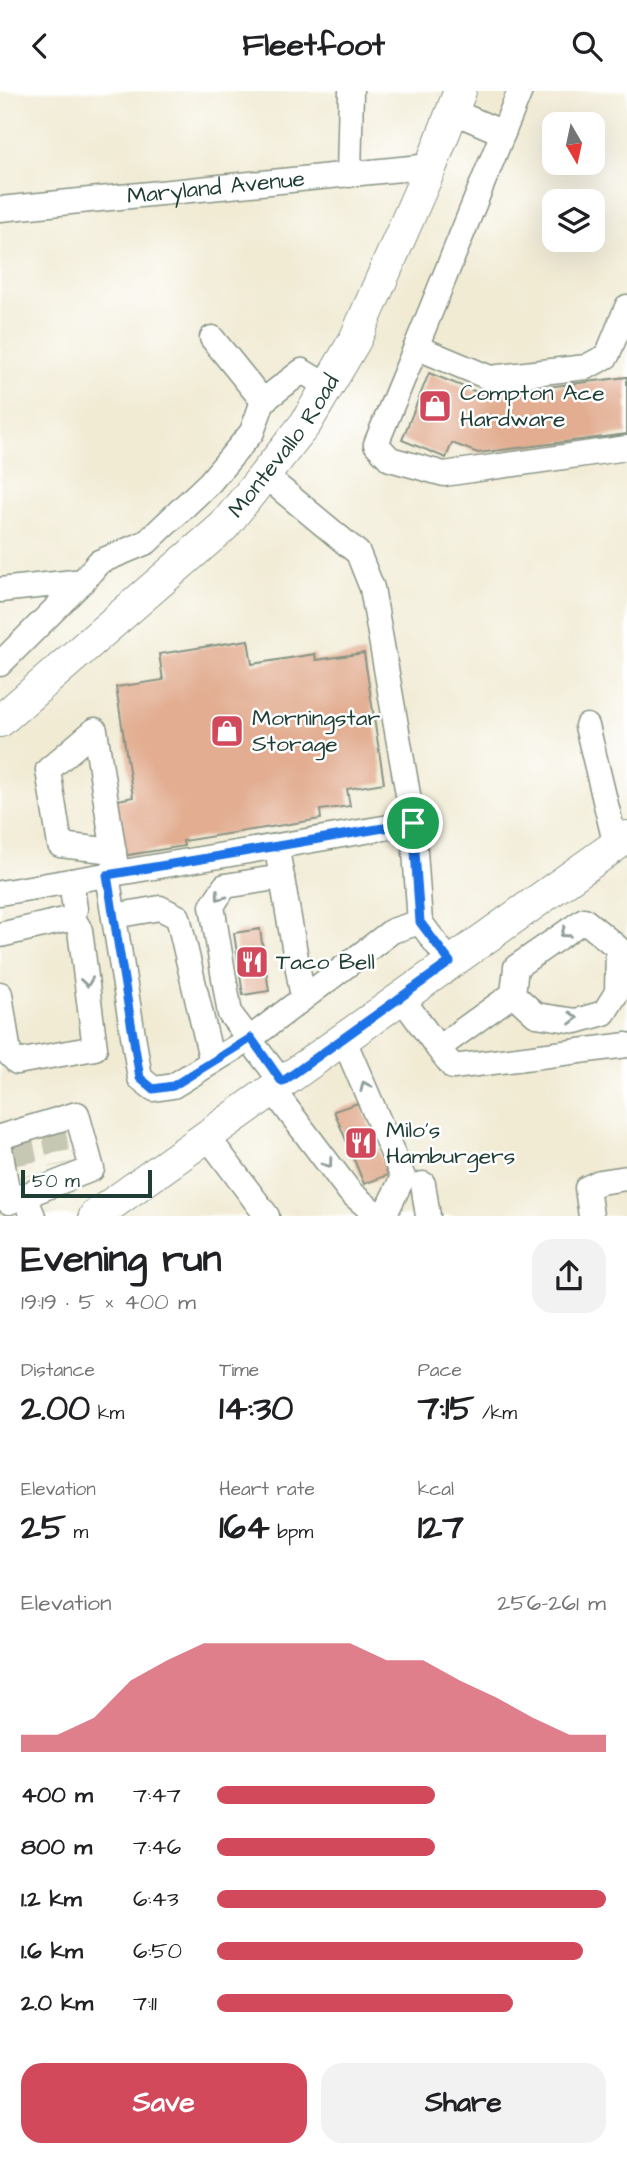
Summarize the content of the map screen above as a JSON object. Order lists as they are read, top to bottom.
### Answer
{
  "streets": {
    "main road": ["Montevallo Road"],
    "street": ["Maryland Avenue"]
  },
  "crossings": [
    ["Maryland Avenue", "Montevallo Road"]
  ],
  "places": {
    "shop": ["Compton Ace Hardware", "Morningstar Storage"],
    "restaurant": ["Taco Bell", "Milo's Hamburgers"]
  },
  "scale_bar": "50 m",
  "north": "bottom",
  "page": {
    "header": "Fleetfoot",
    "scale": "50 m",
    "heading": ["Evening run", "19:19 · 5 × 400 m"],
    "stats": [
      ["Distance", "2.00 km"],
      ["Time", "14:30"],
      ["Pace", "7:15 /km"],
      ["Elevation", "25 m"],
      ["Heart rate", "164 bpm"],
      ["kcal", "127"]
    ],
    "chart": ["Elevation", "256–261 m"],
    "list": [
      {
        "name": "400 m",
        "note": "7:47"
      },
      {
        "name": "800 m",
        "note": "7:46"
      },
      {
        "name": "1.2 km",
        "note": "6:43"
      },
      {
        "name": "1.6 km",
        "note": "6:50"
      },
      {
        "name": "2.0 km",
        "note": "7:11"
      }
    ],
    "buttons": ["Save", "Share"]
  }
}
